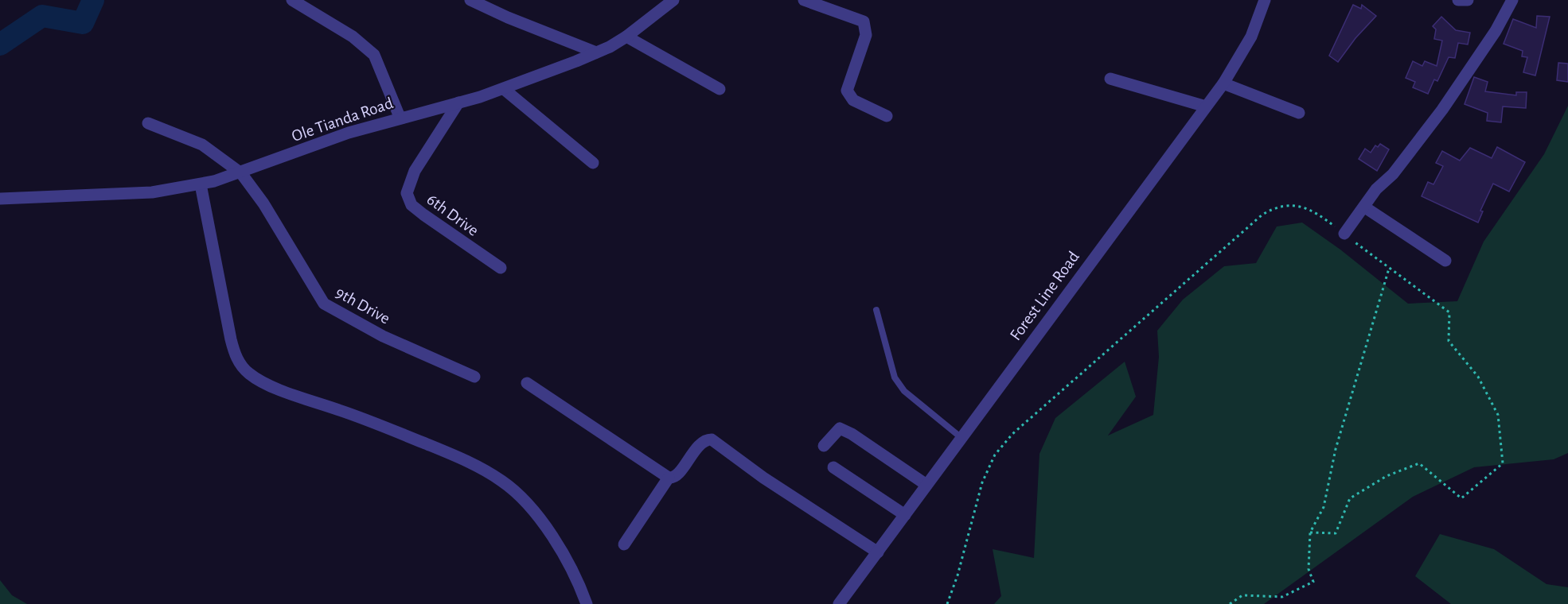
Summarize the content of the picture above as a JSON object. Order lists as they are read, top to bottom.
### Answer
{
  "streets": {
    "street": [
      "Ole Tianda Road",
      "6th Drive",
      "Forest Line Road",
      "9th Drive"
    ]
  },
  "crossings": [
    ["Ole Tianda Road", "6th Drive"],
    ["Ole Tianda Road", "9th Drive"]
  ]
}
